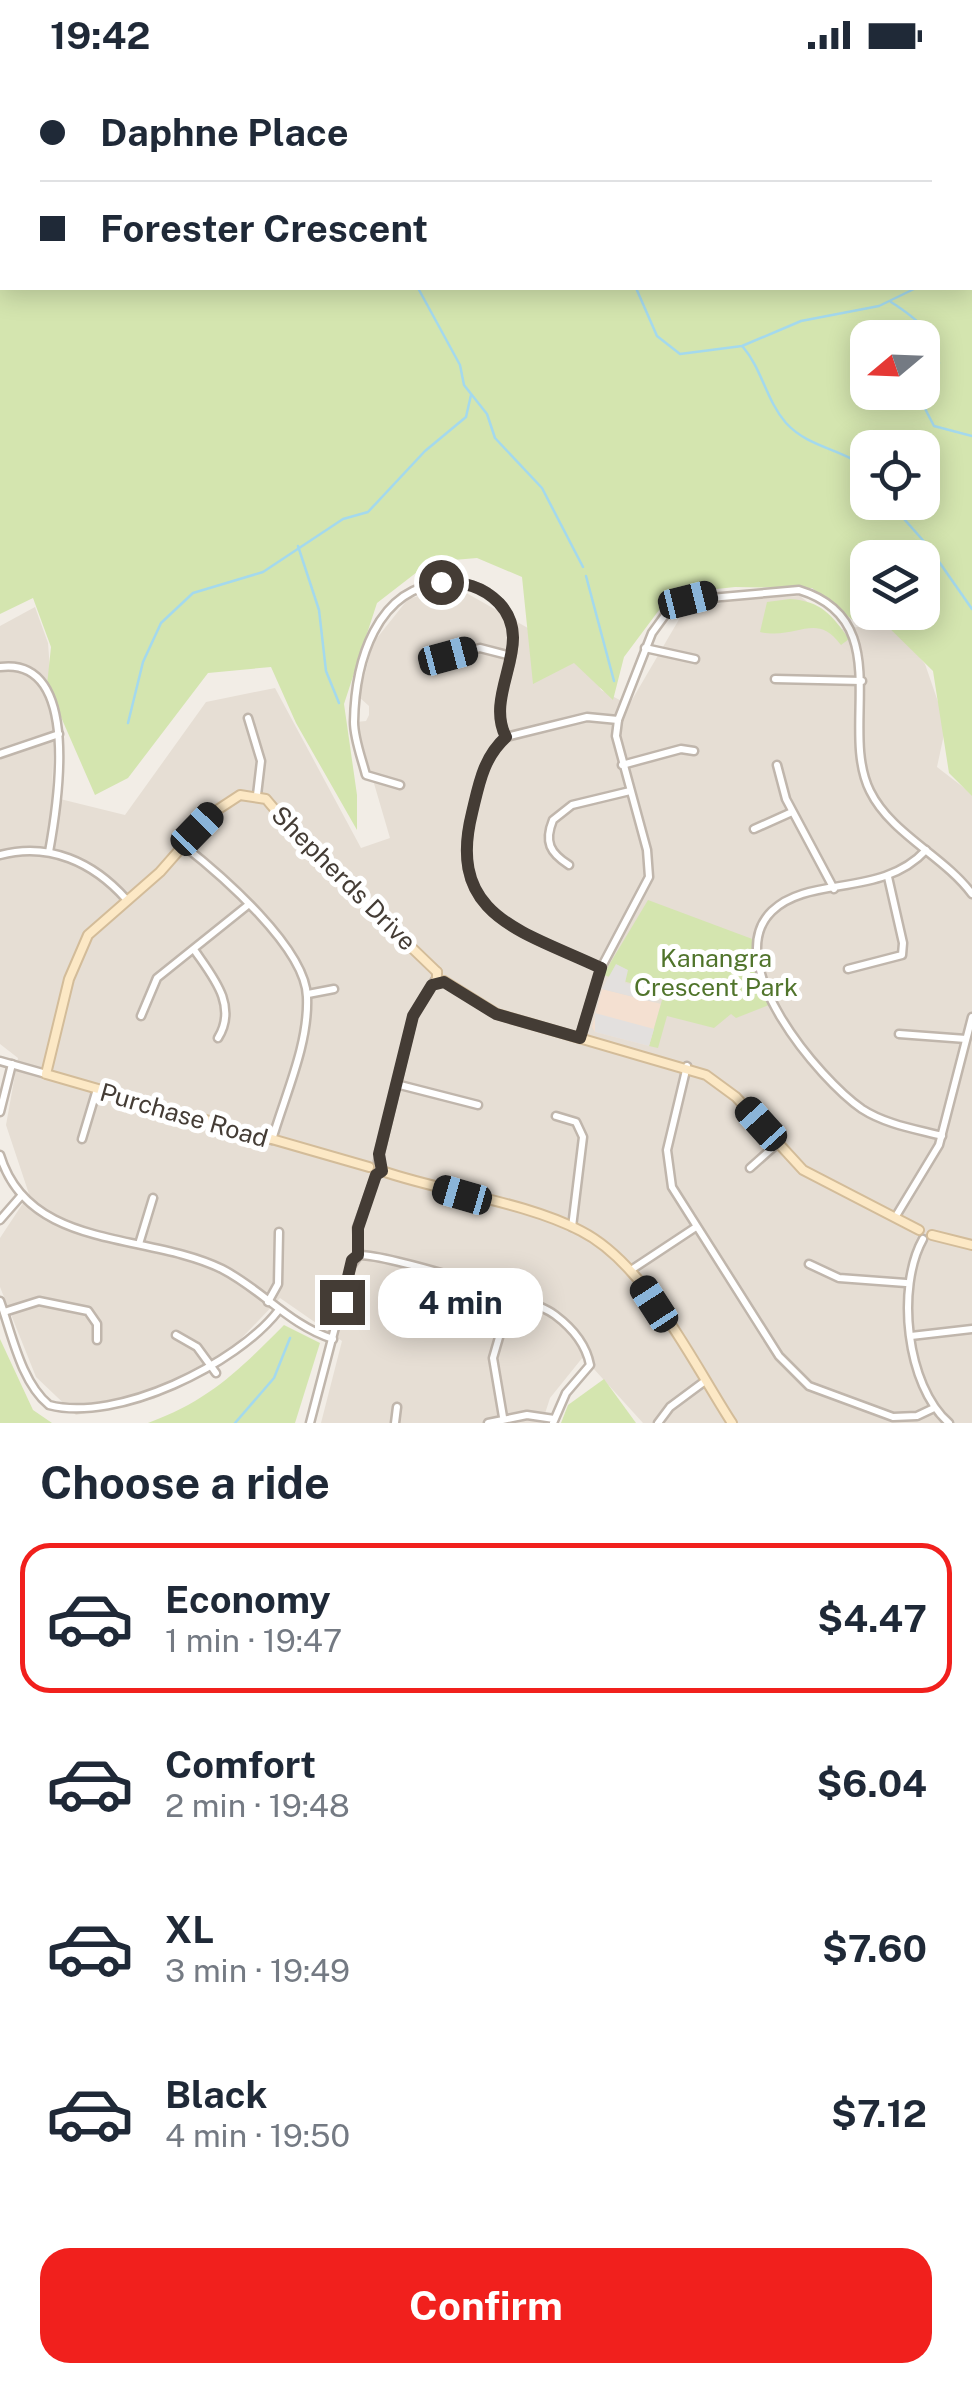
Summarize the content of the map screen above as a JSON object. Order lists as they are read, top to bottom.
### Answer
{
  "streets": {
    "main road": ["Shepherds Drive", "Purchase Road"]
  },
  "crossings": [
    ["Shepherds Drive", "Purchase Road"]
  ],
  "parks": ["Kanangra Crescent Park"],
  "north": "left",
  "page": {
    "status": "19:42",
    "banner": ["Daphne Place", "Forester Crescent"],
    "bubble": "4 min",
    "heading": "Choose a ride",
    "list": [
      {
        "name": "Economy",
        "note": "1 min · 19:47",
        "value": "$4.47"
      },
      {
        "name": "Comfort",
        "note": "2 min · 19:48",
        "value": "$6.04"
      },
      {
        "name": "XL",
        "note": "3 min · 19:49",
        "value": "$7.60"
      },
      {
        "name": "Black",
        "note": "4 min · 19:50",
        "value": "$7.12"
      }
    ],
    "buttons": "Confirm"
  }
}
